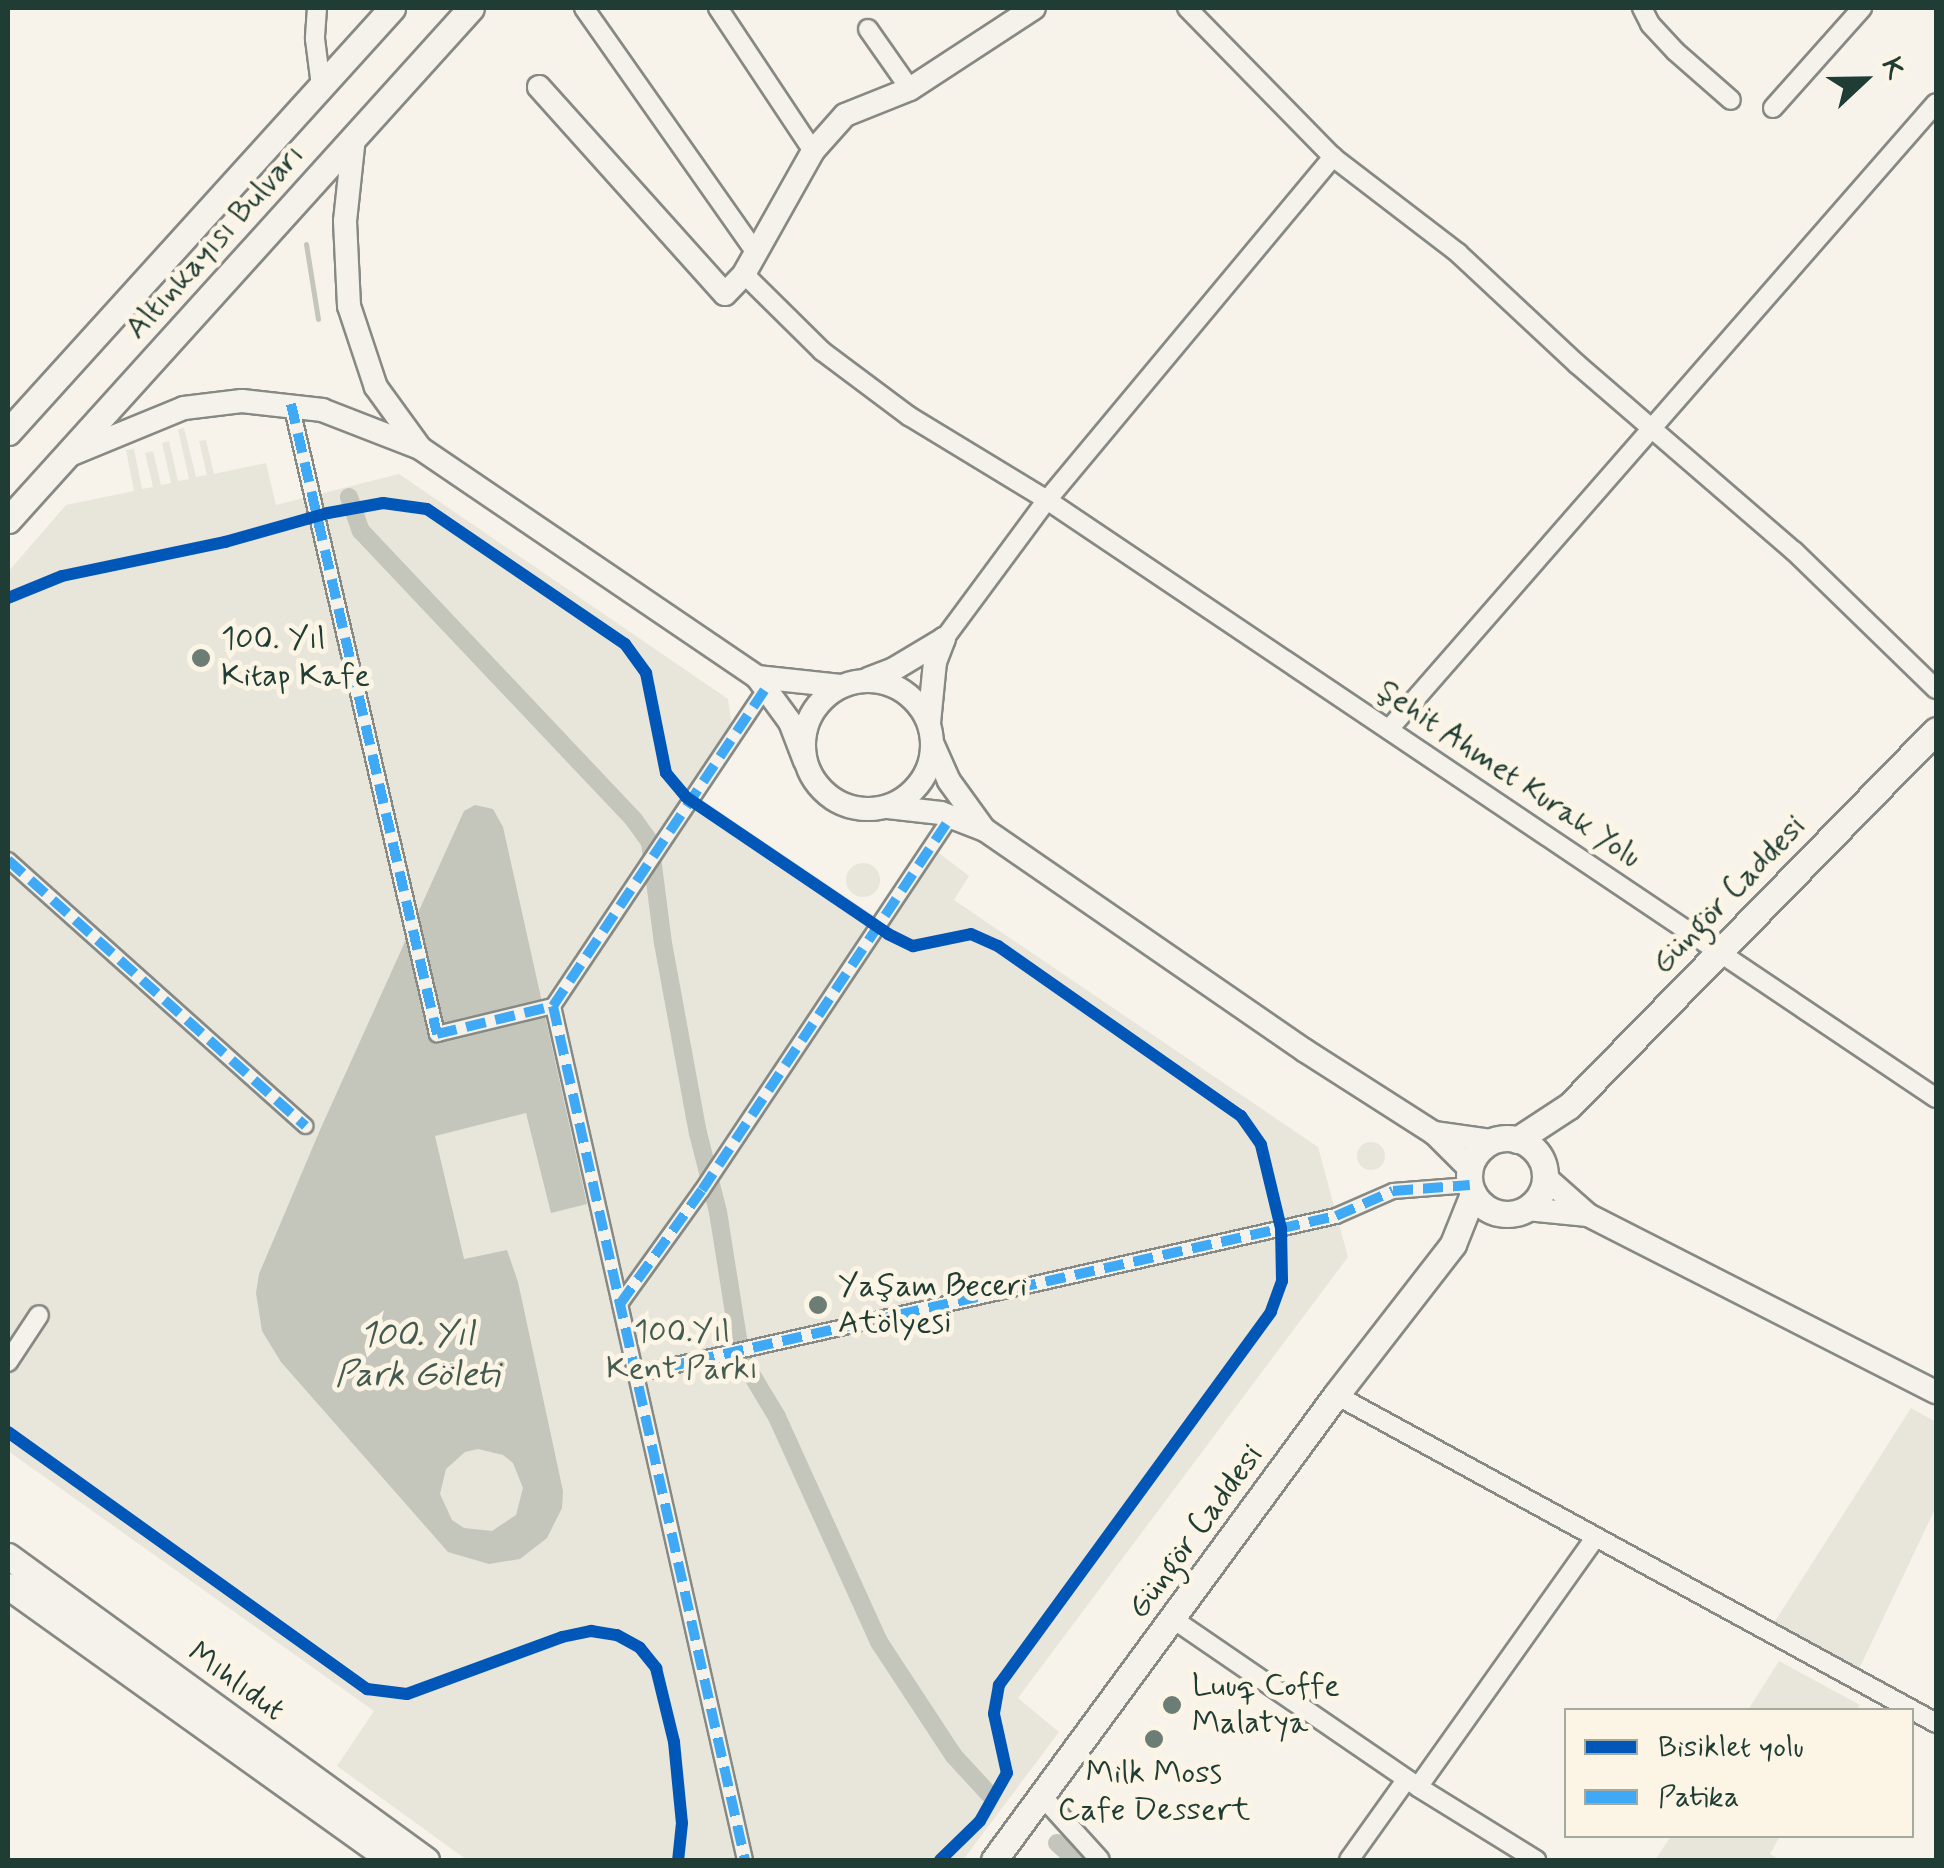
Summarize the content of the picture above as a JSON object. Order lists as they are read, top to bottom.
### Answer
{
  "streets": {
    "main road": ["Altınkayısı Bulvarı", "Güngör Caddesi", "Mıhlıdut"],
    "street": ["Şehit Ahmet Kurak Yolu"]
  },
  "crossings": [
    ["Şehit Ahmet Kurak Yolu", "Güngör Caddesi"]
  ],
  "water": ["100. Yıl Park Göleti"],
  "parks": ["100.Yıl Kent Parkı"],
  "places": [
    "100. Yıl Kitap Kafe",
    "Yaşam Beceri Atölyesi",
    "Luuq Coffe Malatya",
    "Milk Moss Cafe Dessert"
  ],
  "legend": ["Bisiklet yolu", "Patika"],
  "north": "right"
}
